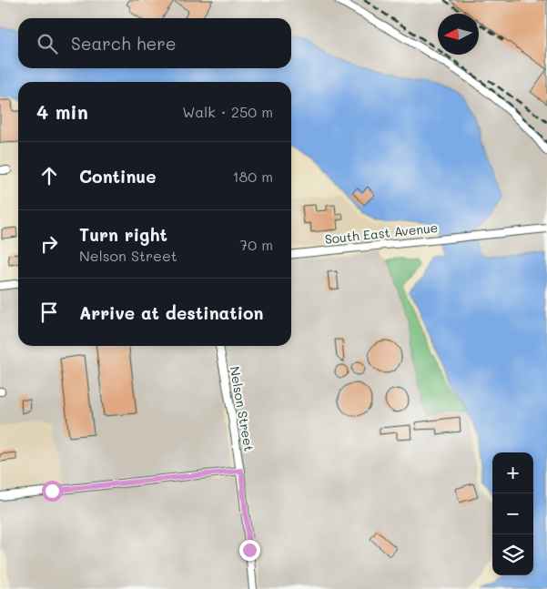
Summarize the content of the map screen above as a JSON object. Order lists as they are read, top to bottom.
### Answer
{
  "streets": {
    "street": ["South East Avenue", "Nelson Street"]
  },
  "north": "left",
  "page": {
    "search": "Search here",
    "heading": ["4 min", "Walk · 250 m"],
    "list": [
      ["Continue", "180 m"],
      ["Turn right", "Nelson Street", "70 m"],
      "Arrive at destination"
    ],
    "map_buttons": ["+", "−"]
  }
}
